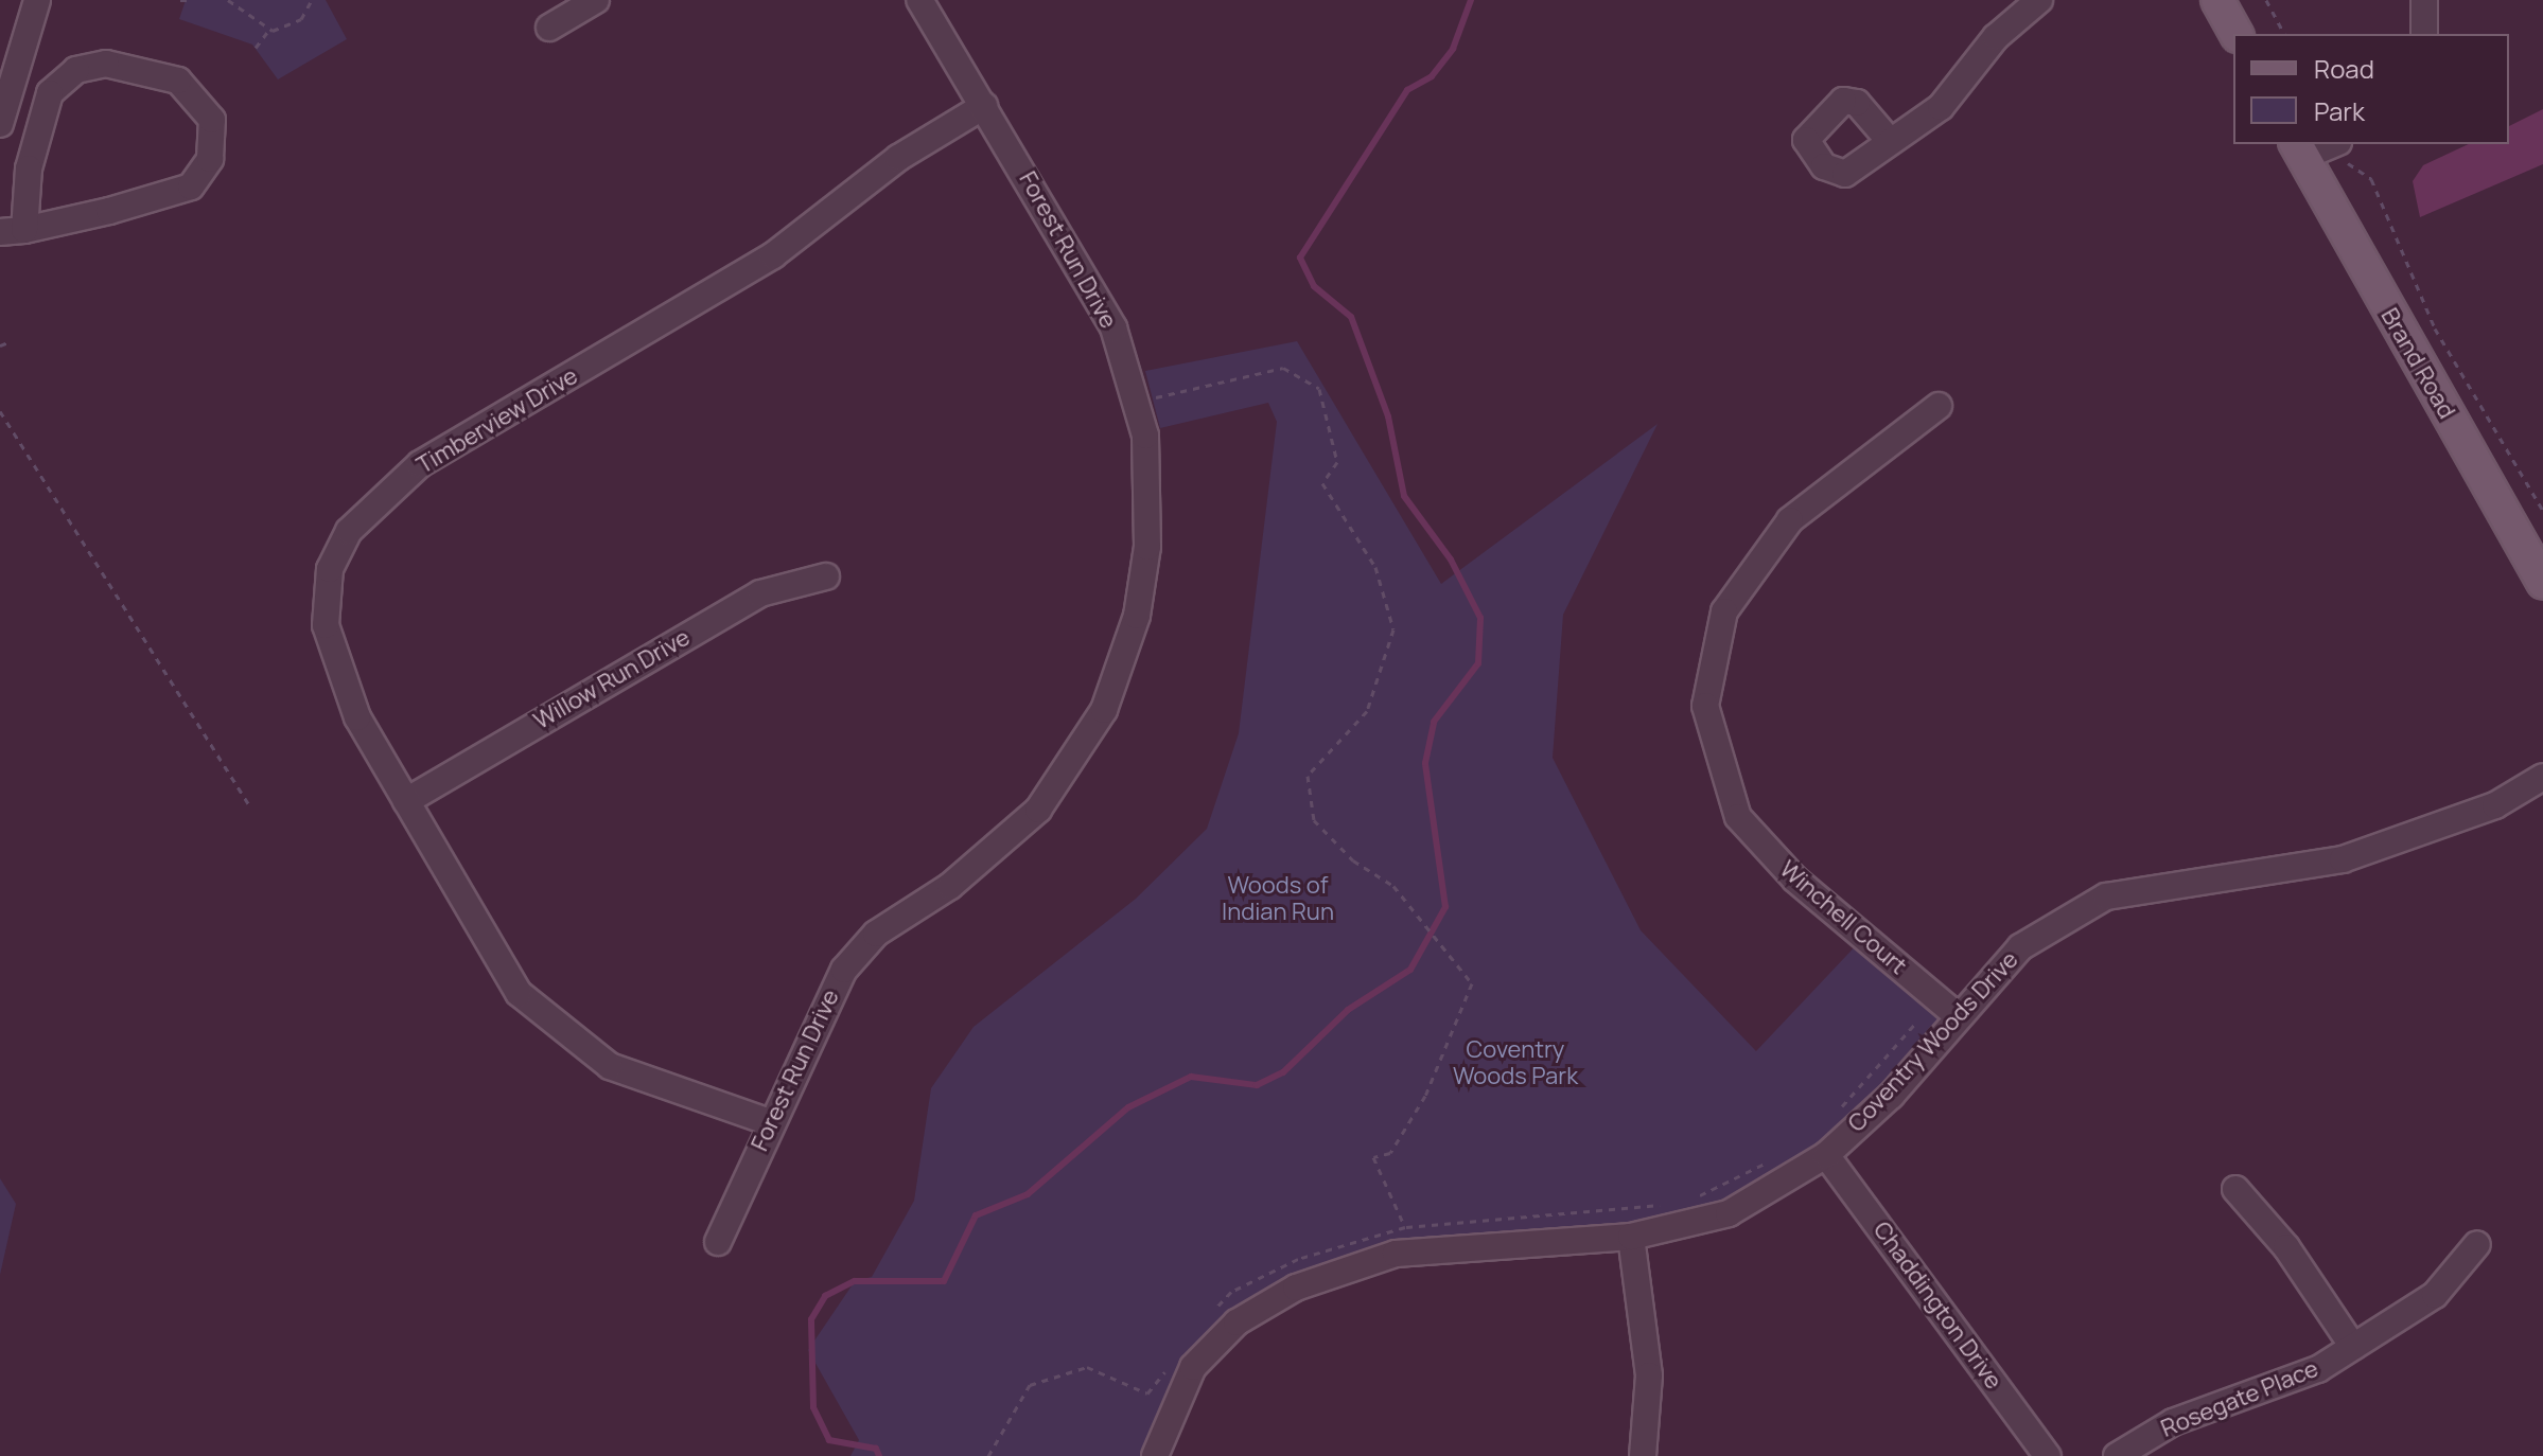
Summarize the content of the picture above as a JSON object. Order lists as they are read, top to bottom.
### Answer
{
  "streets": {
    "main road": ["Brand Road"],
    "street": [
      "Forest Run Drive",
      "Timberview Drive",
      "Willow Run Drive",
      "Winchell Court",
      "Coventry Woods Drive",
      "Chaddington Drive",
      "Rosegate Place"
    ]
  },
  "crossings": [
    ["Forest Run Drive", "Timberview Drive"],
    ["Timberview Drive", "Willow Run Drive"],
    ["Winchell Court", "Coventry Woods Drive"],
    ["Coventry Woods Drive", "Chaddington Drive"]
  ],
  "parks": ["Woods of Indian Run", "Coventry Woods Park"],
  "legend": ["Road", "Park"]
}
